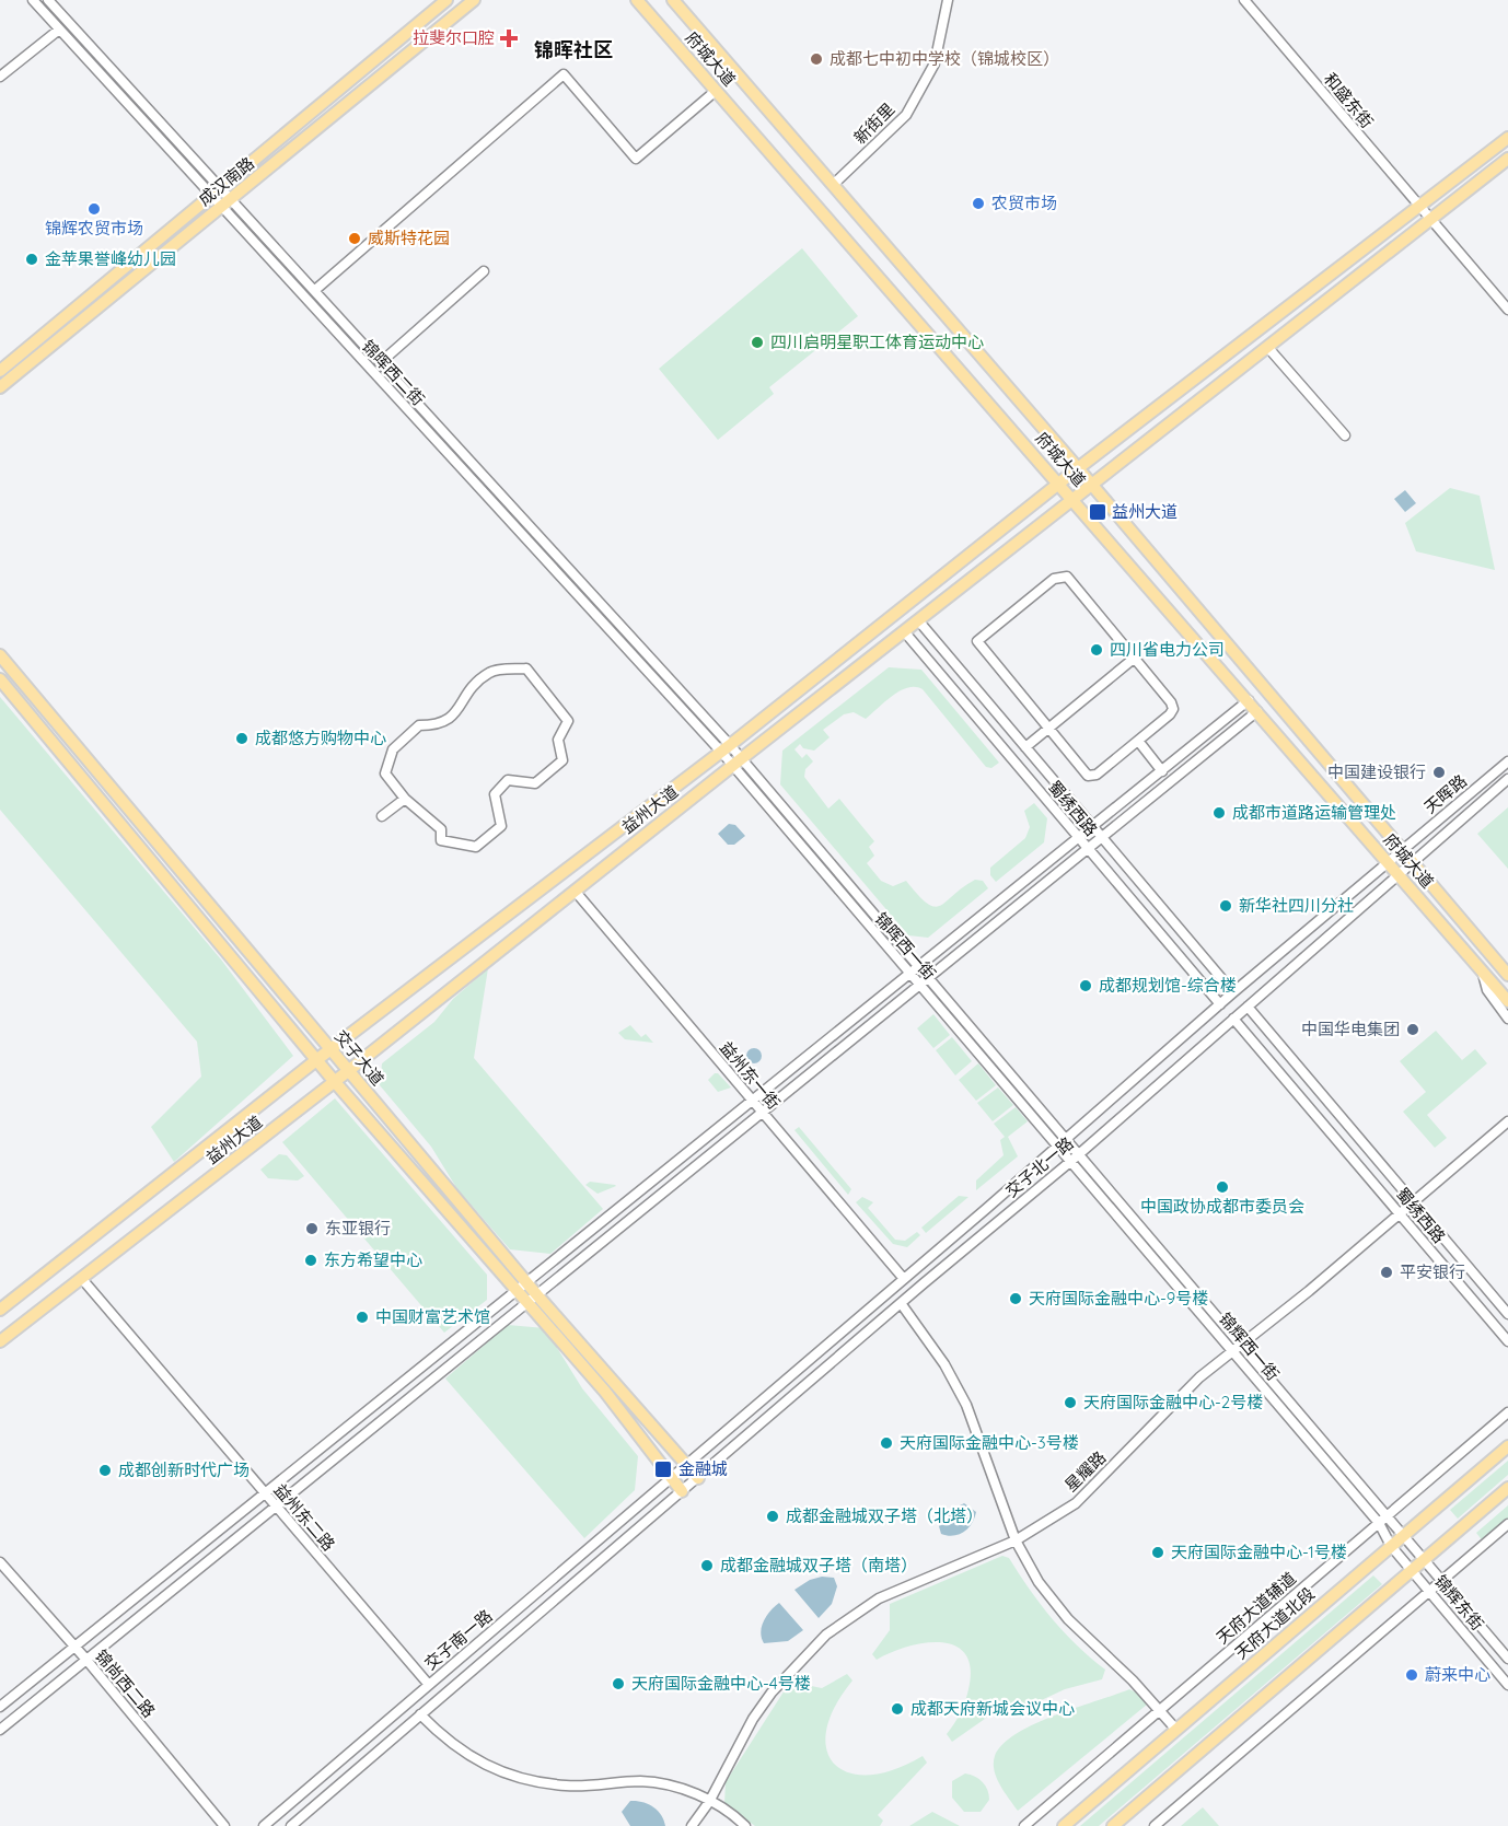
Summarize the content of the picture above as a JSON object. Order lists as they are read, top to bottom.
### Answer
{
  "streets": {
    "main road": [
      "府城大道",
      "成汉南路",
      "益州大道",
      "交子大道",
      "天府大道北段"
    ],
    "street": [
      "和盛东街",
      "新街里",
      "锦晖西二街",
      "天晖路",
      "蜀绣西路",
      "锦晖西一街",
      "益州东一街",
      "交子北一路",
      "锦辉西一街",
      "星耀路",
      "益州东二路",
      "锦辉东街",
      "天府大道辅道",
      "交子南一路",
      "锦尚西二路"
    ]
  },
  "crossings": [
    ["府城大道", "新街里"],
    ["府城大道", "天晖路"],
    ["府城大道", "益州大道"],
    ["府城大道", "交子北一路"],
    ["和盛东街", "益州大道"],
    ["成汉南路", "锦晖西二街"],
    ["锦晖西二街", "益州大道"],
    ["锦晖西二街", "锦晖西一街"],
    ["天晖路", "交子北一路"],
    ["蜀绣西路", "益州大道"],
    ["蜀绣西路", "交子北一路"],
    ["蜀绣西路", "星耀路"],
    ["益州大道", "锦晖西一街"],
    ["益州大道", "交子大道"],
    ["益州大道", "益州东一街"],
    ["益州大道", "益州东二路"],
    ["锦晖西一街", "交子北一路"],
    ["锦晖西一街", "锦辉西一街"],
    ["交子大道", "交子北一路"],
    ["交子大道", "交子南一路"],
    ["益州东一街", "交子北一路"],
    ["交子北一路", "锦辉西一街"],
    ["交子北一路", "交子南一路"],
    ["锦辉西一街", "星耀路"],
    ["锦辉西一街", "锦辉东街"],
    ["锦辉西一街", "天府大道辅道"],
    ["锦辉西一街", "天府大道北段"],
    ["益州东二路", "交子南一路"]
  ],
  "districts": ["锦晖社区"],
  "places": {
    "health": ["拉斐尔口腔"],
    "other": [
      "成都七中初中学校（锦城校区）",
      "农贸市场",
      "锦辉农贸市场",
      "威斯特花园",
      "金苹果誉峰幼儿园",
      "四川启明星职工体育运动中心",
      "四川省电力公司",
      "成都悠方购物中心",
      "中国建设银行",
      "成都市道路运输管理处",
      "新华社四川分社",
      "成都规划馆-综合楼",
      "中国华电集团",
      "中国政协成都市委员会",
      "东亚银行",
      "东方希望中心",
      "平安银行",
      "天府国际金融中心-9号楼",
      "中国财富艺术馆",
      "天府国际金融中心-2号楼",
      "天府国际金融中心-3号楼",
      "成都创新时代广场",
      "成都金融城双子塔（北塔）",
      "天府国际金融中心-1号楼",
      "成都金融城双子塔（南塔）",
      "蔚来中心",
      "天府国际金融中心-4号楼",
      "成都天府新城会议中心"
    ],
    "transit": ["益州大道", "金融城"]
  }
}
